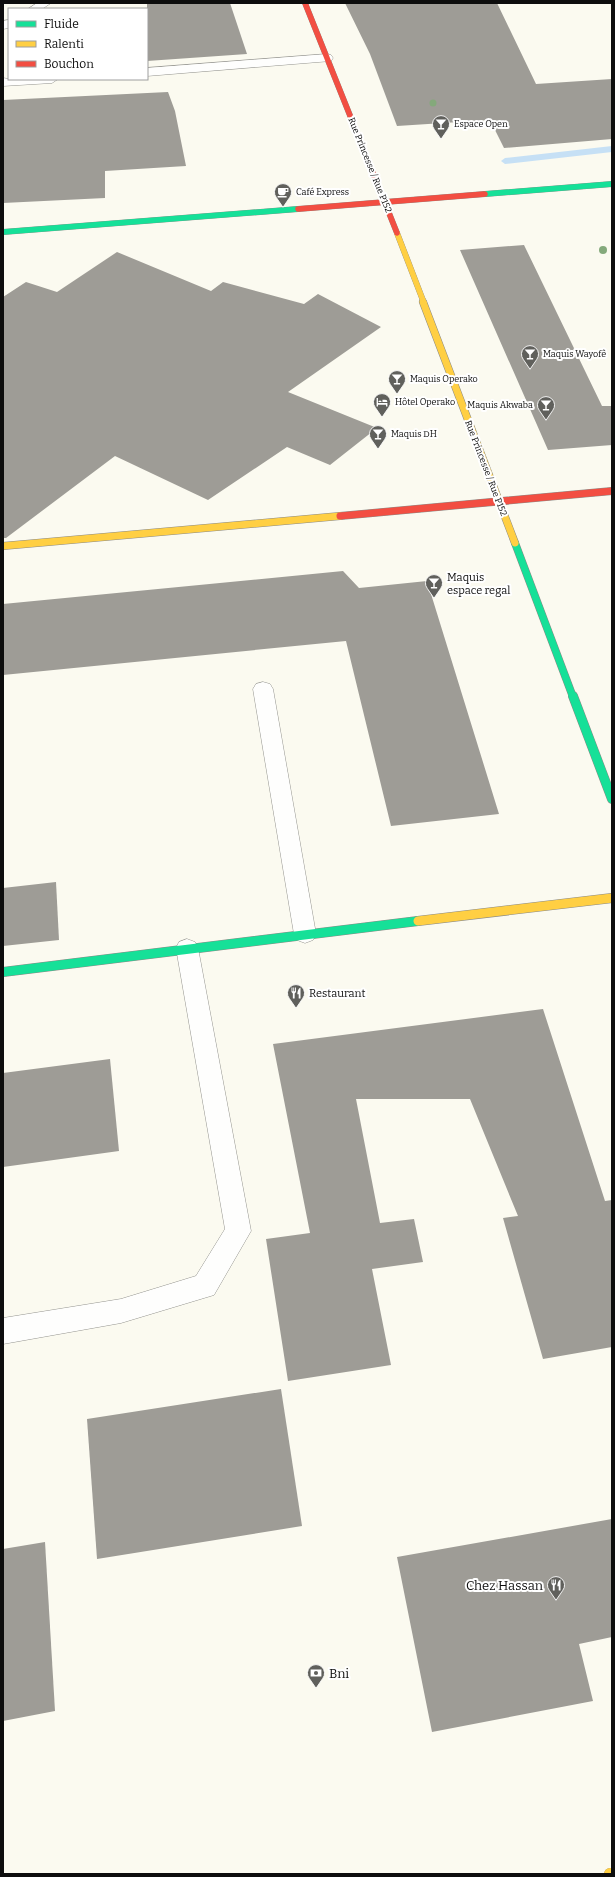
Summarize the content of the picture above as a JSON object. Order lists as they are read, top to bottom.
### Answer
{
  "streets": {
    "street": ["Rue Princesse / Rue P152"]
  },
  "places": {
    "bar": [
      "Espace Open",
      "Maquis Wayofê",
      "Maquis Operako",
      "Maquis Akwaba",
      "Maquis DH",
      "Maquis espace regal"
    ],
    "cafe": ["Café Express"],
    "hotel": ["Hôtel Operako"],
    "restaurant": ["Restaurant", "Chez Hassan"],
    "bank": ["Bni"]
  },
  "legend": ["Fluide", "Ralenti", "Bouchon"]
}
